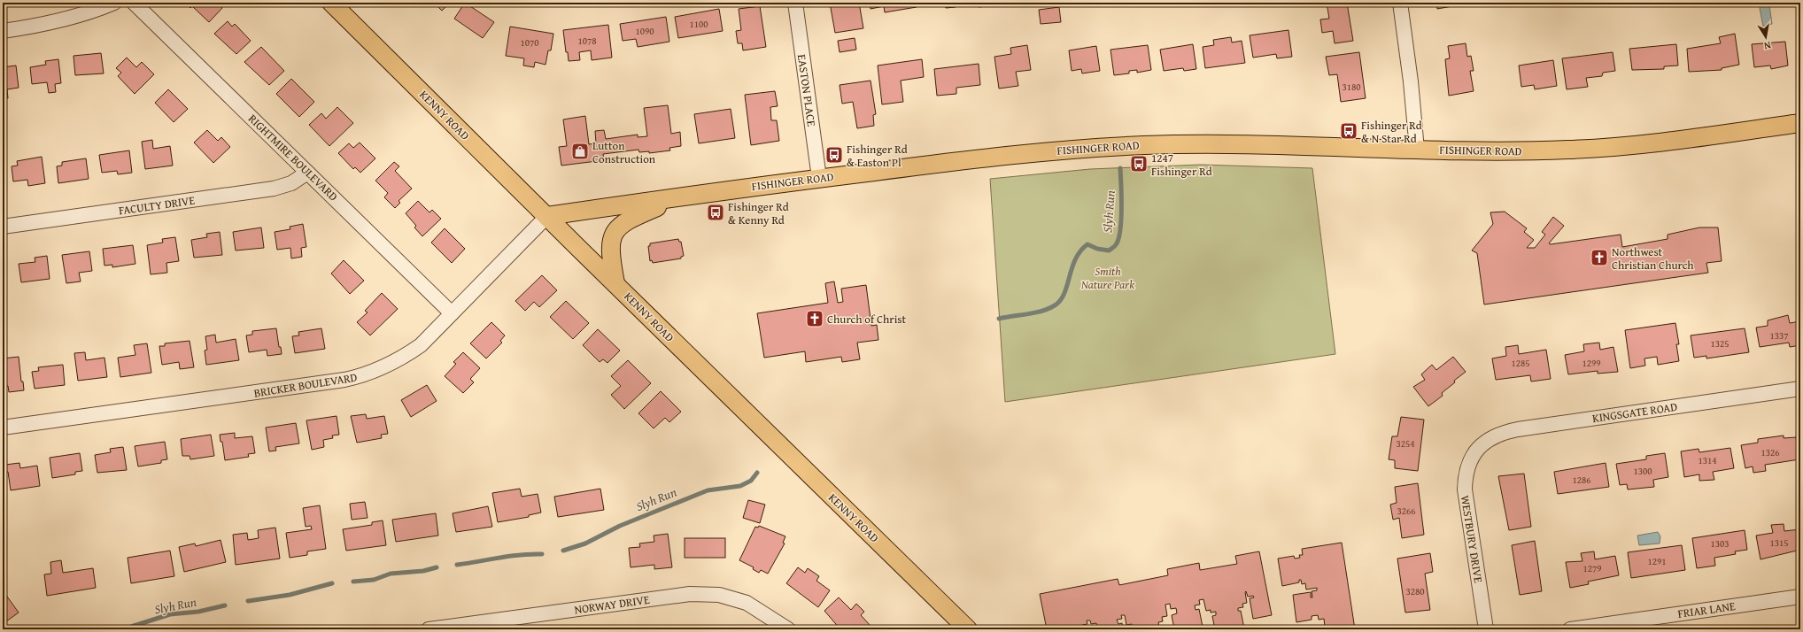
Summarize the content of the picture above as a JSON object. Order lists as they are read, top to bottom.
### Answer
{
  "streets": {
    "main road": ["KENNY ROAD", "FISHINGER ROAD"],
    "street": [
      "EASTON PLACE",
      "RIGHTMIRE BOULEVARD",
      "FACULTY DRIVE",
      "BRICKER BOULEVARD",
      "KINGSGATE ROAD",
      "WESTBURY DRIVE",
      "NORWAY DRIVE",
      "FRIAR LANE"
    ]
  },
  "crossings": [
    ["EASTON PLACE", "FISHINGER ROAD"],
    ["KENNY ROAD", "FISHINGER ROAD"],
    ["KENNY ROAD", "BRICKER BOULEVARD"],
    ["FISHINGER ROAD", "BRICKER BOULEVARD"],
    ["RIGHTMIRE BOULEVARD", "FACULTY DRIVE"],
    ["RIGHTMIRE BOULEVARD", "BRICKER BOULEVARD"],
    ["KINGSGATE ROAD", "WESTBURY DRIVE"]
  ],
  "water": ["Slyh Run"],
  "parks": ["Smith Nature Park"],
  "places": {
    "bus stop": [
      "Fishinger Rd & N Star Rd",
      "Fishinger Rd & Easton Pl",
      "1247 Fishinger Rd",
      "Fishinger Rd & Kenny Rd"
    ],
    "shop": ["Lutton Construction"],
    "church": ["Northwest Christian Church", "Church of Christ"]
  },
  "house_numbers": [
    "1100",
    "1090",
    "1078",
    "1070",
    "3180",
    "1337",
    "1325",
    "1285",
    "1299",
    "3254",
    "1326",
    "1314",
    "1300",
    "1286",
    "3266",
    "1315",
    "1303",
    "1291",
    "1279",
    "3280"
  ],
  "north": "bottom"
}
